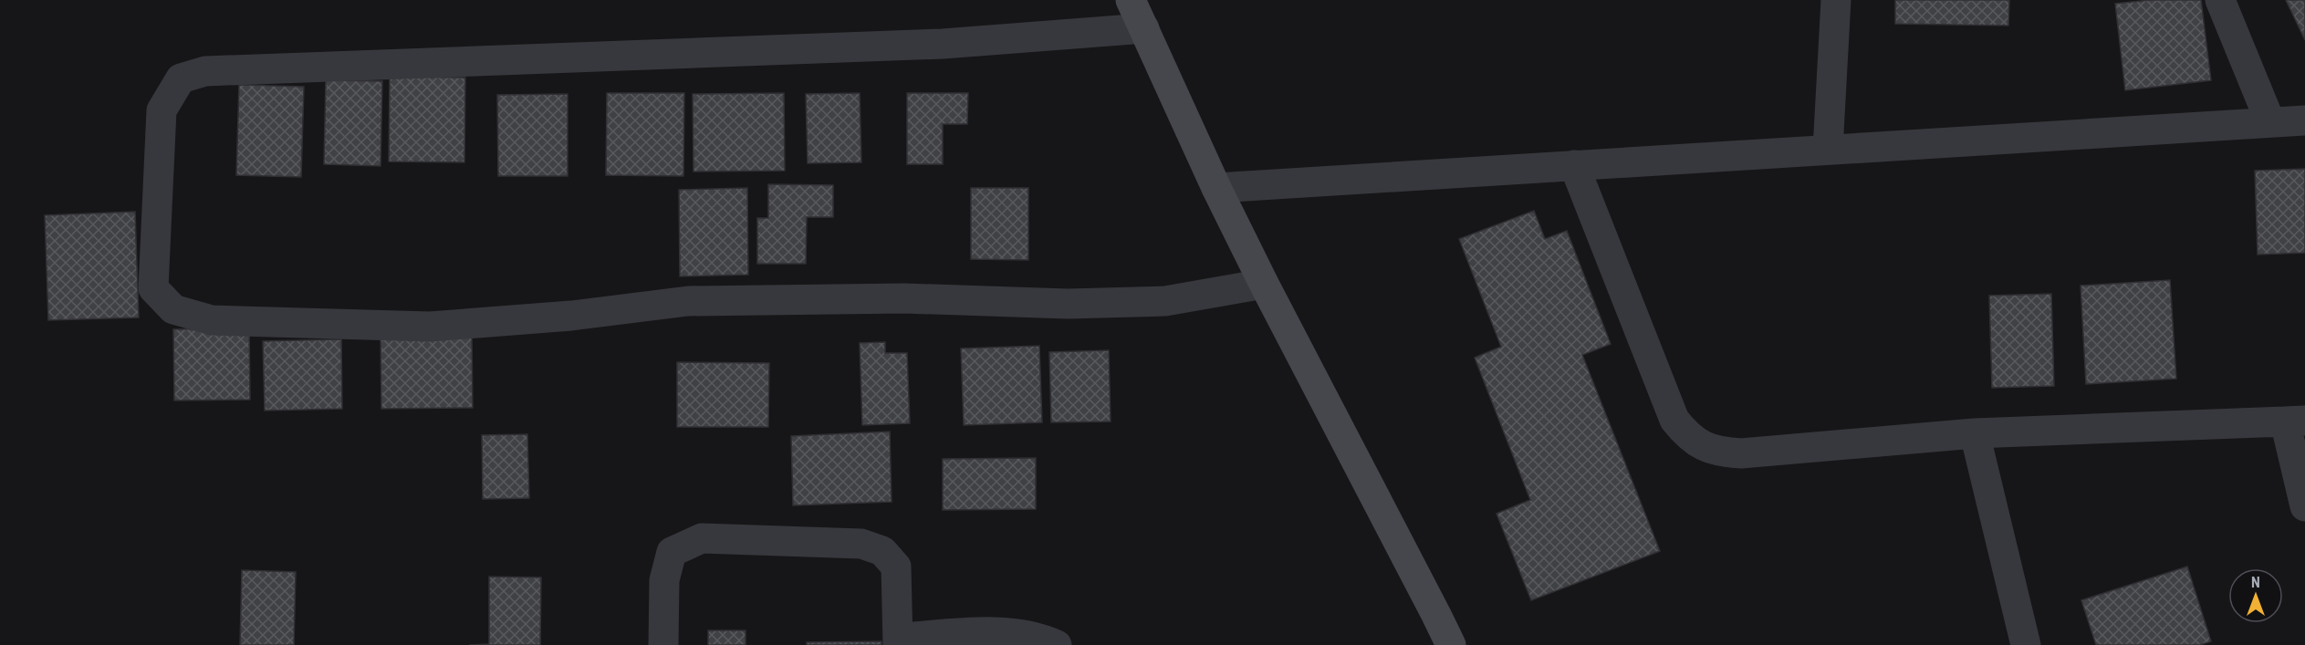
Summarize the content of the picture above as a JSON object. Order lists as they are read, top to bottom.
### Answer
{
  "north": "top"
}
